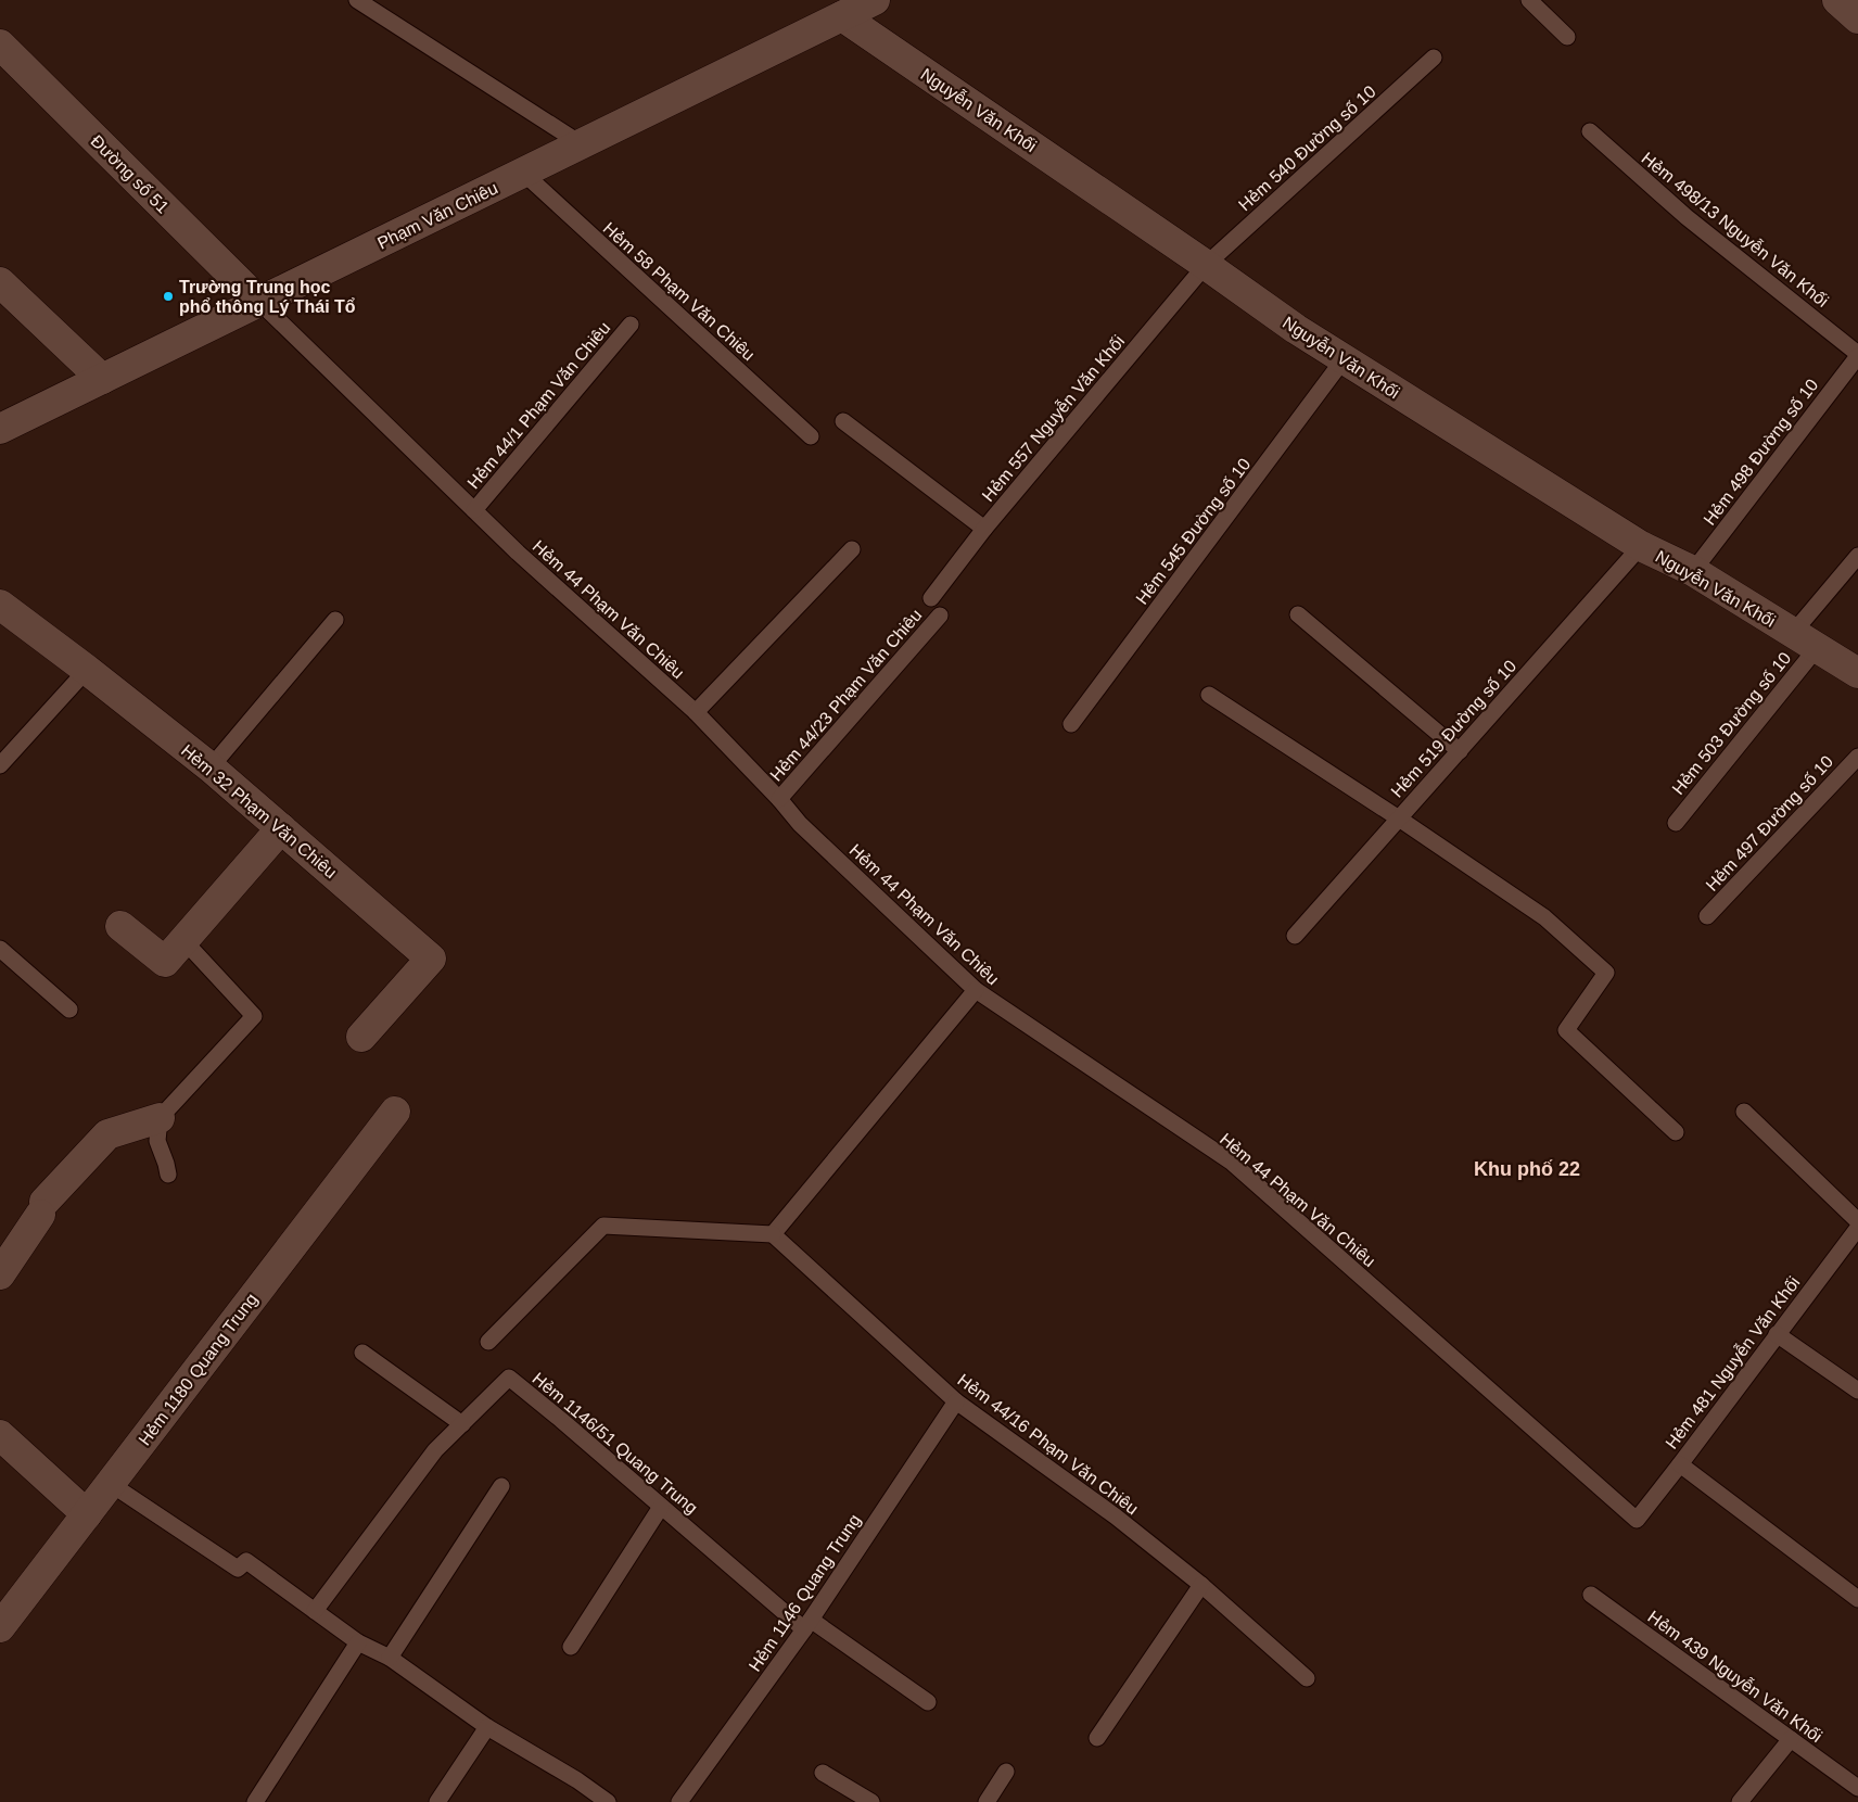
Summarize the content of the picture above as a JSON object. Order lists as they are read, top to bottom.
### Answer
{
  "streets": {
    "street": [
      "Nguyễn Văn Khối",
      "Đường số 51",
      "Phạm Văn Chiêu",
      "Hẻm 32 Phạm Văn Chiêu",
      "Hẻm 1180 Quang Trung"
    ],
    "lane": [
      "Hẻm 540 Đường số 10",
      "Hẻm 498/13 Nguyễn Văn Khối",
      "Hẻm 58 Phạm Văn Chiêu",
      "Hẻm 44/1 Phạm Văn Chiêu",
      "Hẻm 557 Nguyễn Văn Khối",
      "Hẻm 498 Đường số 10",
      "Hẻm 545 Đường số 10",
      "Hẻm 44 Phạm Văn Chiêu",
      "Hẻm 44/23 Phạm Văn Chiêu",
      "Hẻm 503 Đường số 10",
      "Hẻm 519 Đường số 10",
      "Hẻm 497 Đường số 10",
      "Hẻm 481 Nguyễn Văn Khối",
      "Hẻm 1146/51 Quang Trung",
      "Hẻm 44/16 Phạm Văn Chiêu",
      "Hẻm 1146 Quang Trung",
      "Hẻm 439 Nguyễn Văn Khối"
    ]
  },
  "crossings": [
    ["Nguyễn Văn Khối", "Hẻm 540 Đường số 10"],
    ["Nguyễn Văn Khối", "Phạm Văn Chiêu"],
    ["Nguyễn Văn Khối", "Hẻm 557 Nguyễn Văn Khối"],
    ["Nguyễn Văn Khối", "Hẻm 498 Đường số 10"],
    ["Nguyễn Văn Khối", "Hẻm 545 Đường số 10"],
    ["Nguyễn Văn Khối", "Hẻm 503 Đường số 10"],
    ["Nguyễn Văn Khối", "Hẻm 519 Đường số 10"],
    ["Hẻm 540 Đường số 10", "Hẻm 557 Nguyễn Văn Khối"],
    ["Đường số 51", "Phạm Văn Chiêu"],
    ["Đường số 51", "Hẻm 44 Phạm Văn Chiêu"],
    ["Phạm Văn Chiêu", "Hẻm 58 Phạm Văn Chiêu"],
    ["Phạm Văn Chiêu", "Hẻm 44 Phạm Văn Chiêu"],
    ["Hẻm 498/13 Nguyễn Văn Khối", "Hẻm 498 Đường số 10"],
    ["Hẻm 44/1 Phạm Văn Chiêu", "Hẻm 44 Phạm Văn Chiêu"],
    ["Hẻm 44 Phạm Văn Chiêu", "Hẻm 44/23 Phạm Văn Chiêu"],
    ["Hẻm 44 Phạm Văn Chiêu", "Hẻm 481 Nguyễn Văn Khối"],
    ["Hẻm 1146/51 Quang Trung", "Hẻm 1146 Quang Trung"],
    ["Hẻm 44/16 Phạm Văn Chiêu", "Hẻm 1146 Quang Trung"]
  ],
  "districts": ["Khu phố 22"],
  "places": ["Trường Trung học phổ thông Lý Thái Tổ"]
}
